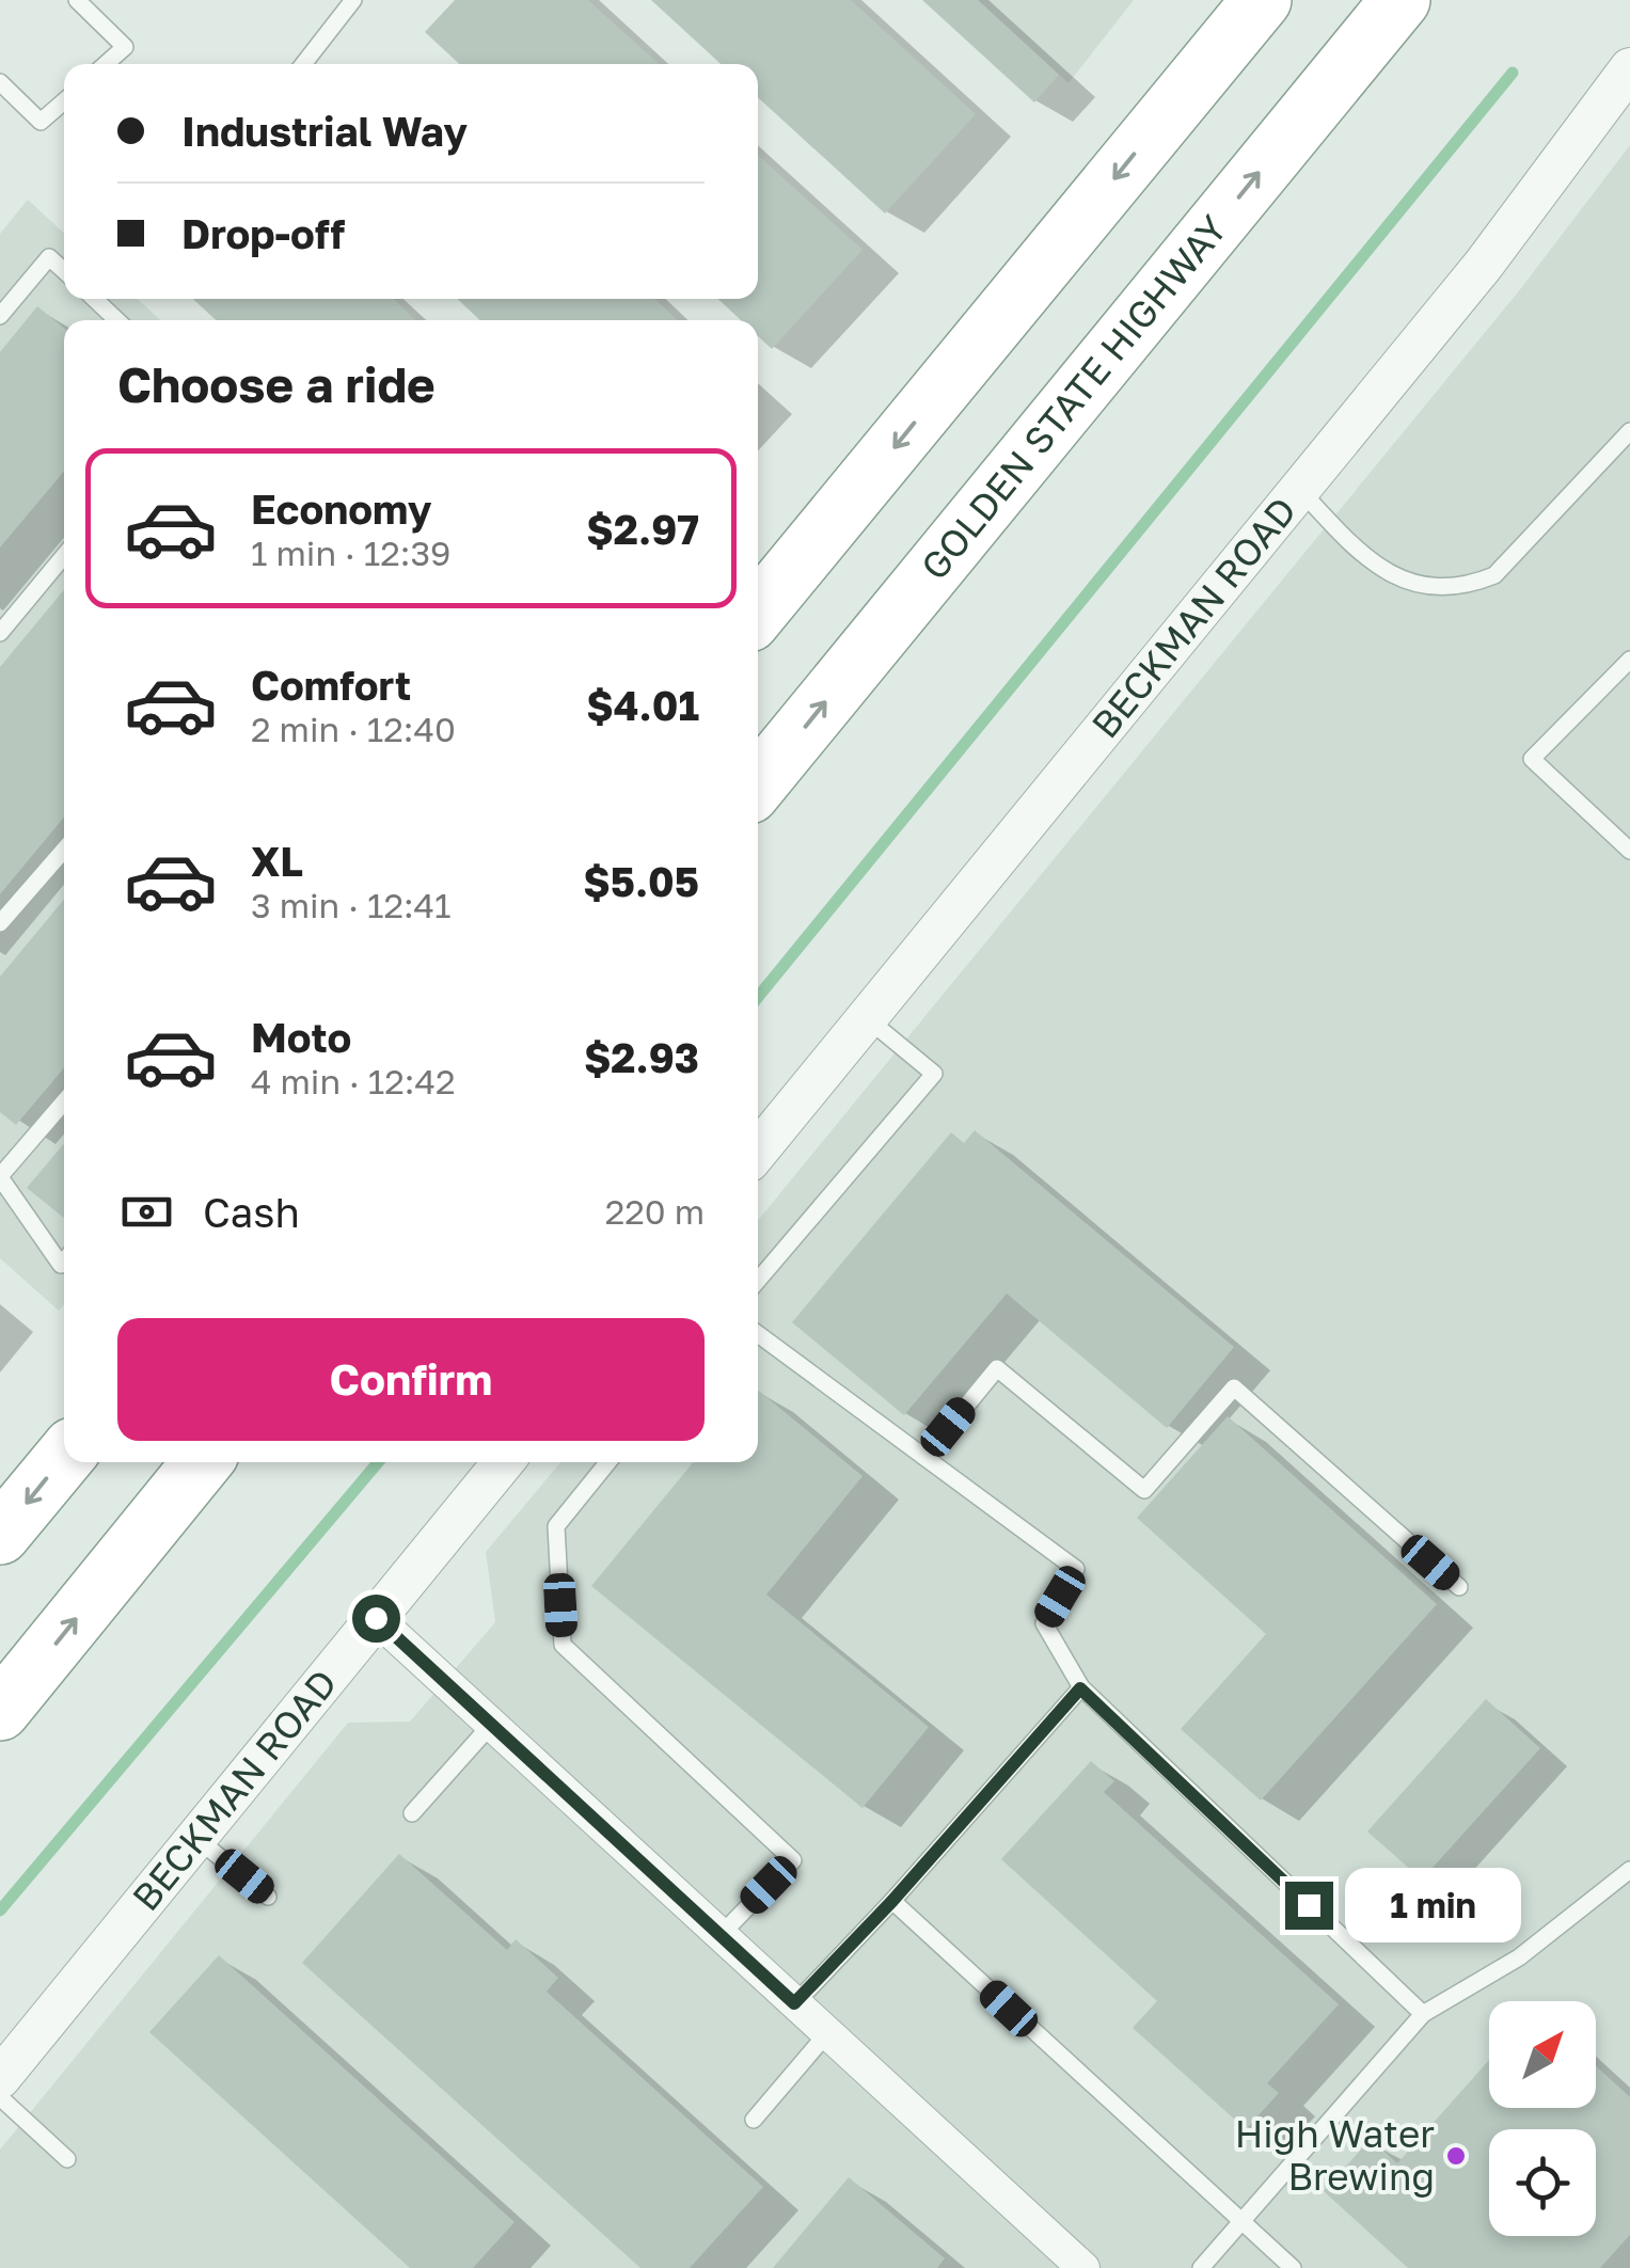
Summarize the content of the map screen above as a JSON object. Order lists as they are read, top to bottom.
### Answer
{
  "streets": {
    "highway": ["GOLDEN STATE HIGHWAY"],
    "street": ["BECKMAN ROAD"]
  },
  "places": ["High Water Brewing"],
  "north": "top right",
  "page": {
    "banner": ["Industrial Way", "Drop-off"],
    "heading": "Choose a ride",
    "list": [
      {
        "name": "Economy",
        "note": "1 min · 12:39",
        "value": "$2.97"
      },
      {
        "name": "Comfort",
        "note": "2 min · 12:40",
        "value": "$4.01"
      },
      {
        "name": "XL",
        "note": "3 min · 12:41",
        "value": "$5.05"
      },
      {
        "name": "Moto",
        "note": "4 min · 12:42",
        "value": "$2.93"
      }
    ],
    "pay": ["Cash", "220 m"],
    "buttons": "Confirm",
    "bubble": "1 min"
  }
}
